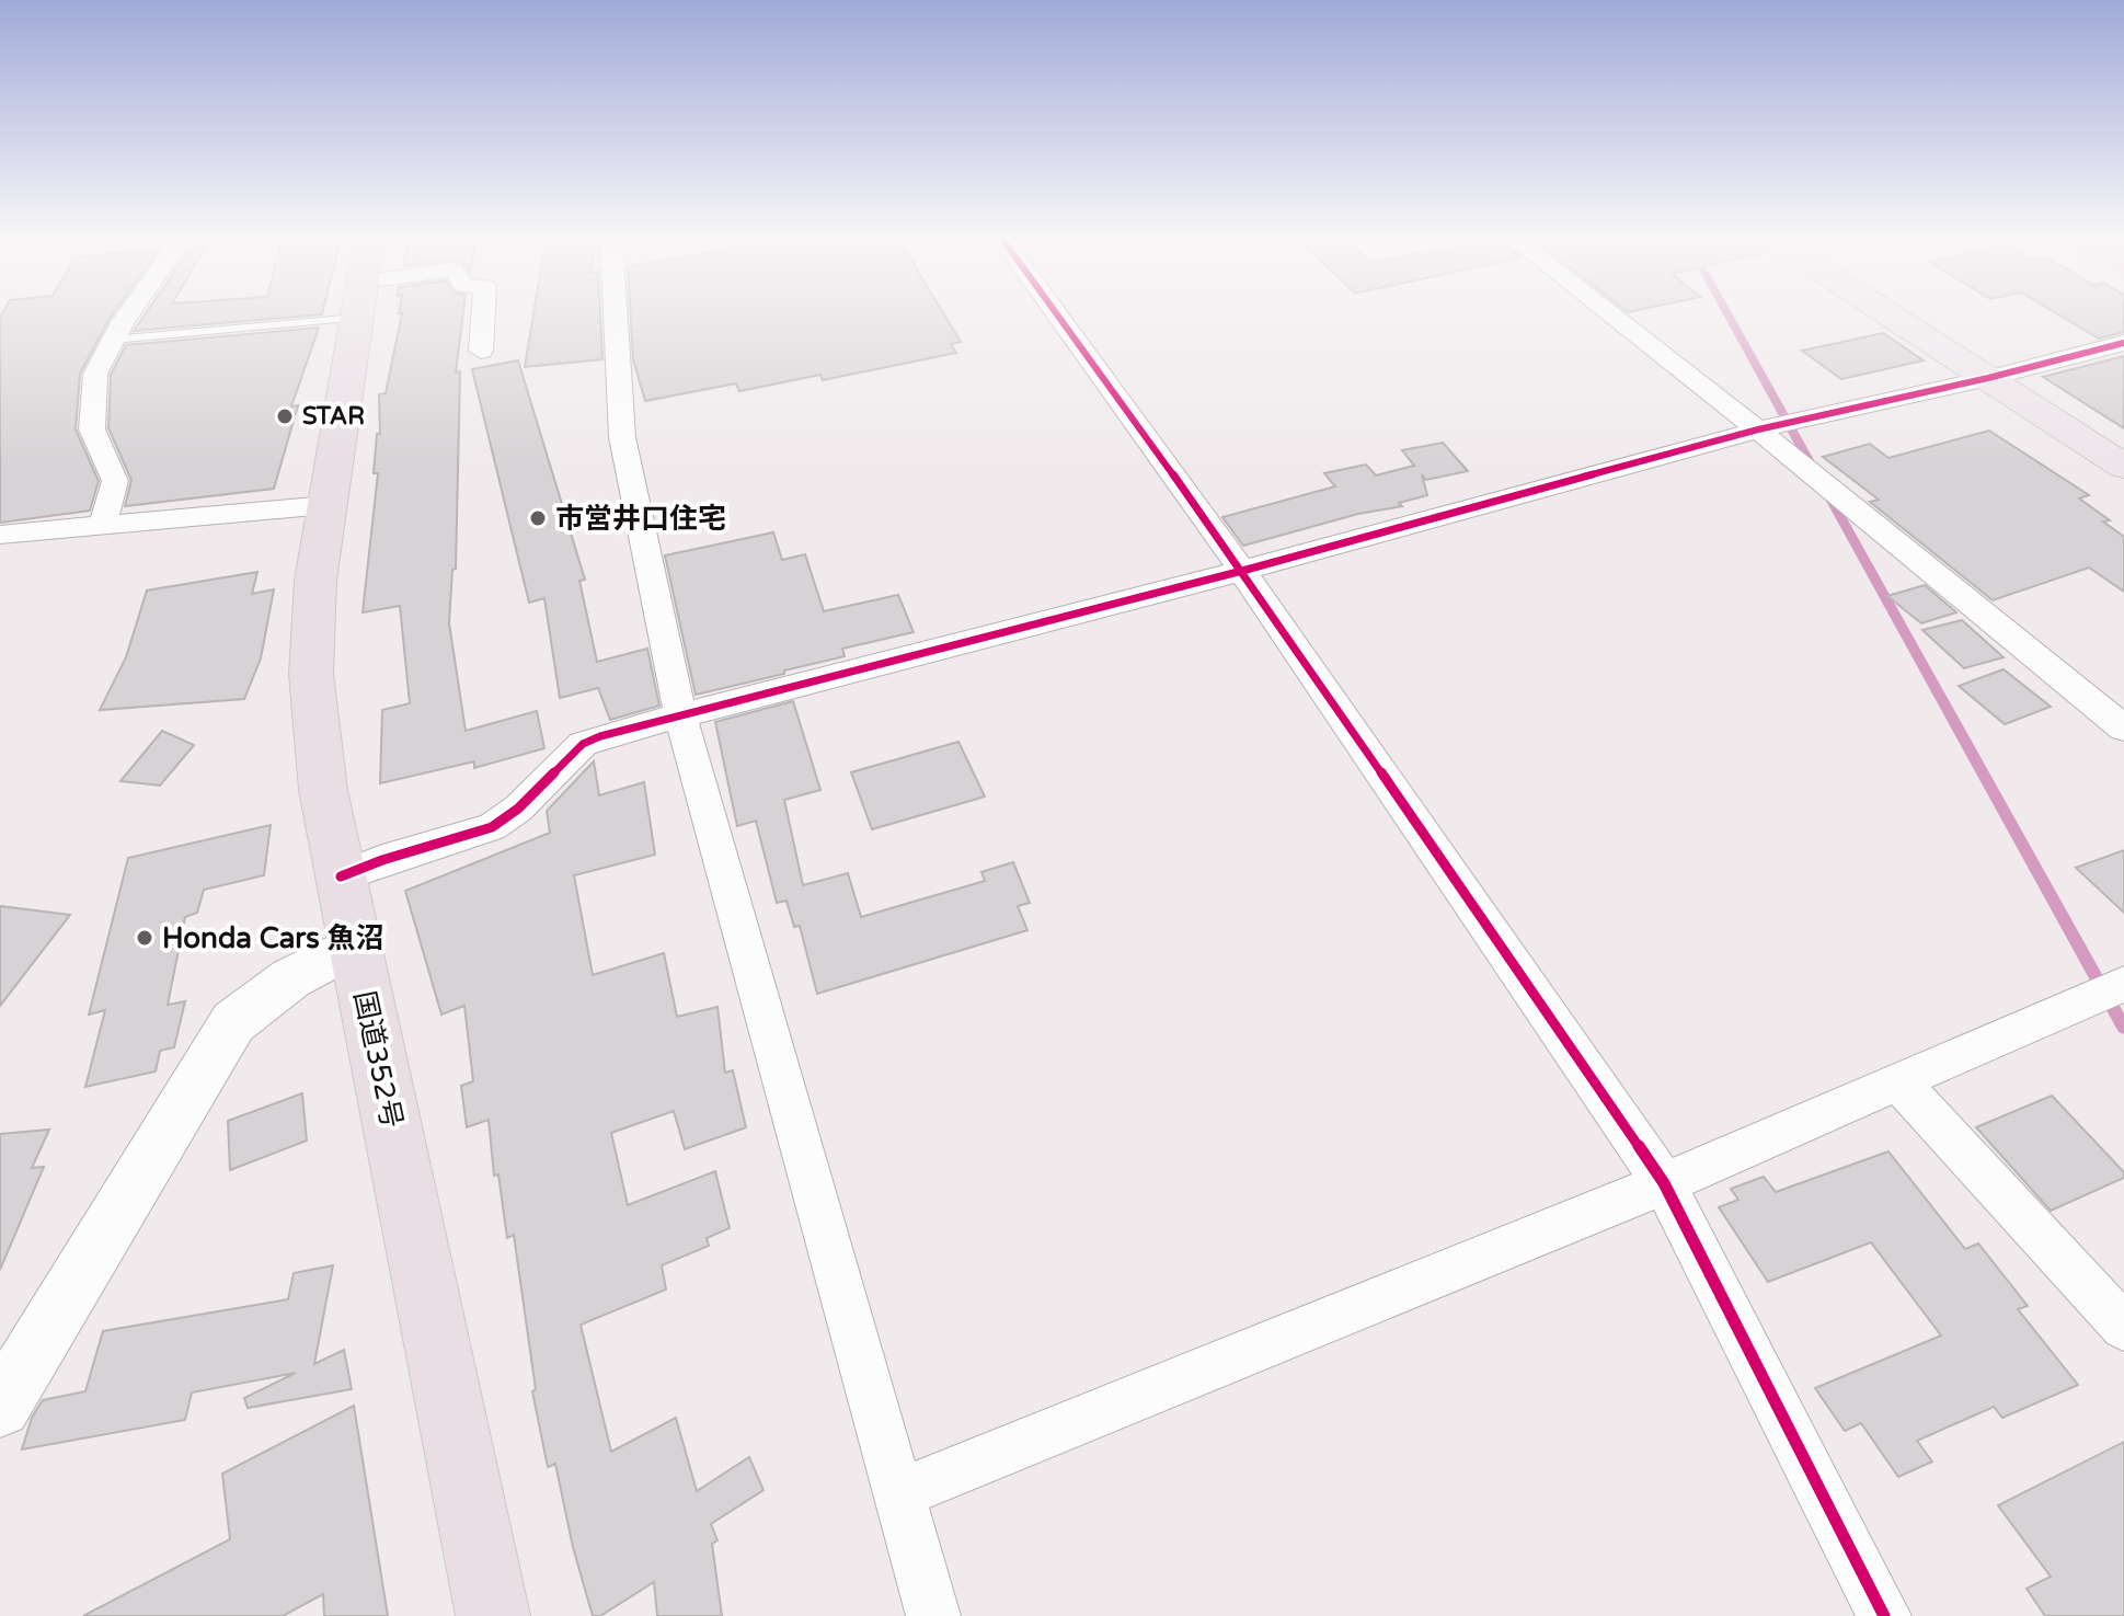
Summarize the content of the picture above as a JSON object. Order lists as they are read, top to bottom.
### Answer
{
  "streets": {
    "highway": ["国道352号"]
  },
  "places": ["STAR", "市営井口住宅", "Honda Cars 魚沼"]
}
